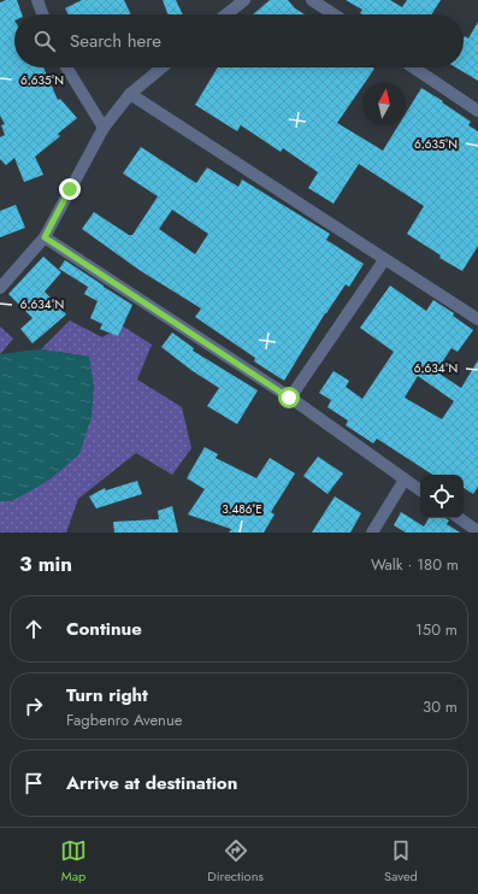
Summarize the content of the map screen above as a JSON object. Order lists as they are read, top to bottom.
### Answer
{
  "north": "top",
  "page": {
    "search": "Search here",
    "heading": ["3 min", "Walk · 180 m"],
    "list": [
      ["Continue", "150 m"],
      ["Turn right", "Fagbenro Avenue", "30 m"],
      "Arrive at destination"
    ],
    "nav": ["Map", "Directions", "Saved"]
  },
  "coordinates": ["6.635°N", "6.634°N", "3.486°E"]
}
